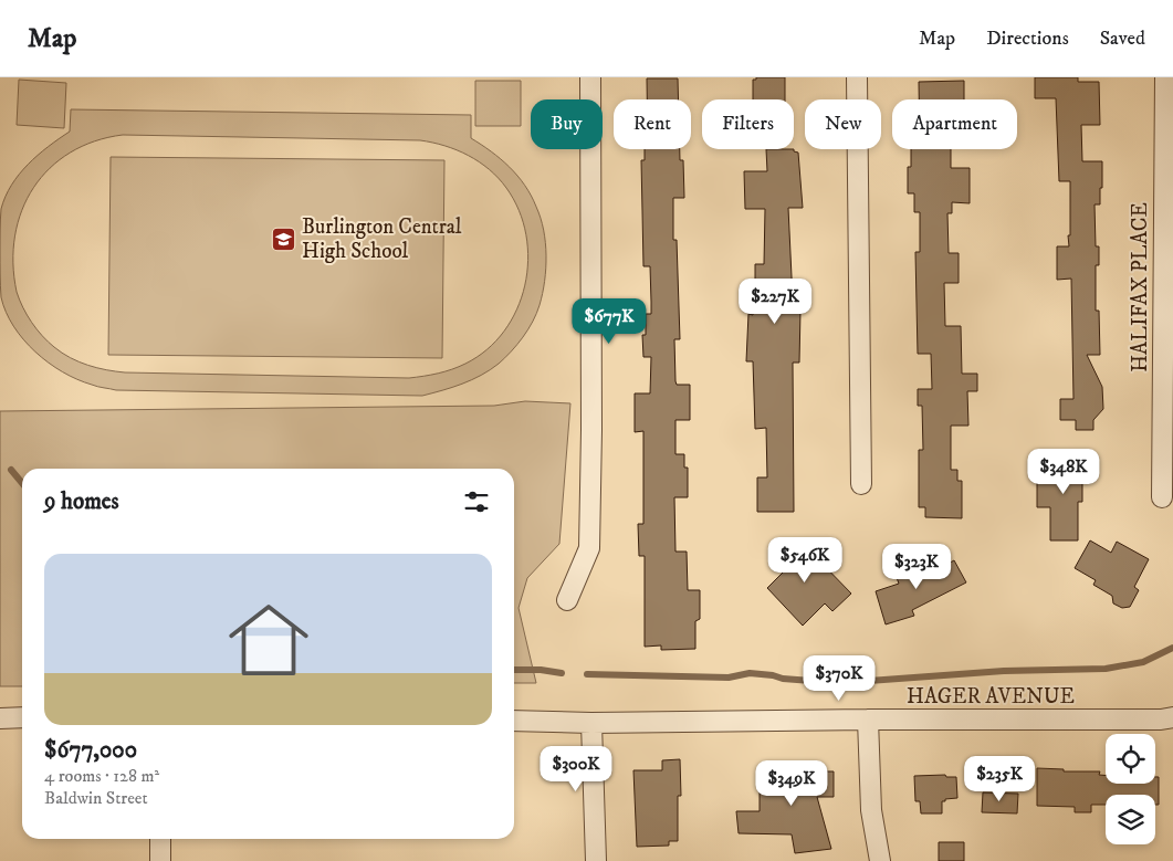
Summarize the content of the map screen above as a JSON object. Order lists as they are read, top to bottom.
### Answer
{
  "streets": {
    "street": ["HALIFAX PLACE", "HAGER AVENUE"]
  },
  "places": {
    "school or university": ["Burlington Central High School"]
  },
  "page": {
    "header": "Map",
    "nav": ["Map", "Directions", "Saved"],
    "chip": [
      "Buy",
      "Rent",
      "Filters",
      "New",
      "Apartment"
    ],
    "price": [
      "$227K",
      "$677K",
      "$348K",
      "$546K",
      "$323K",
      "$370K",
      "$300K",
      "$235K",
      "$349K"
    ],
    "heading": "9 homes",
    "list": [
      {
        "name": "$677,000",
        "note": "4 rooms · 128 m² · Baldwin Street"
      }
    ]
  }
}
